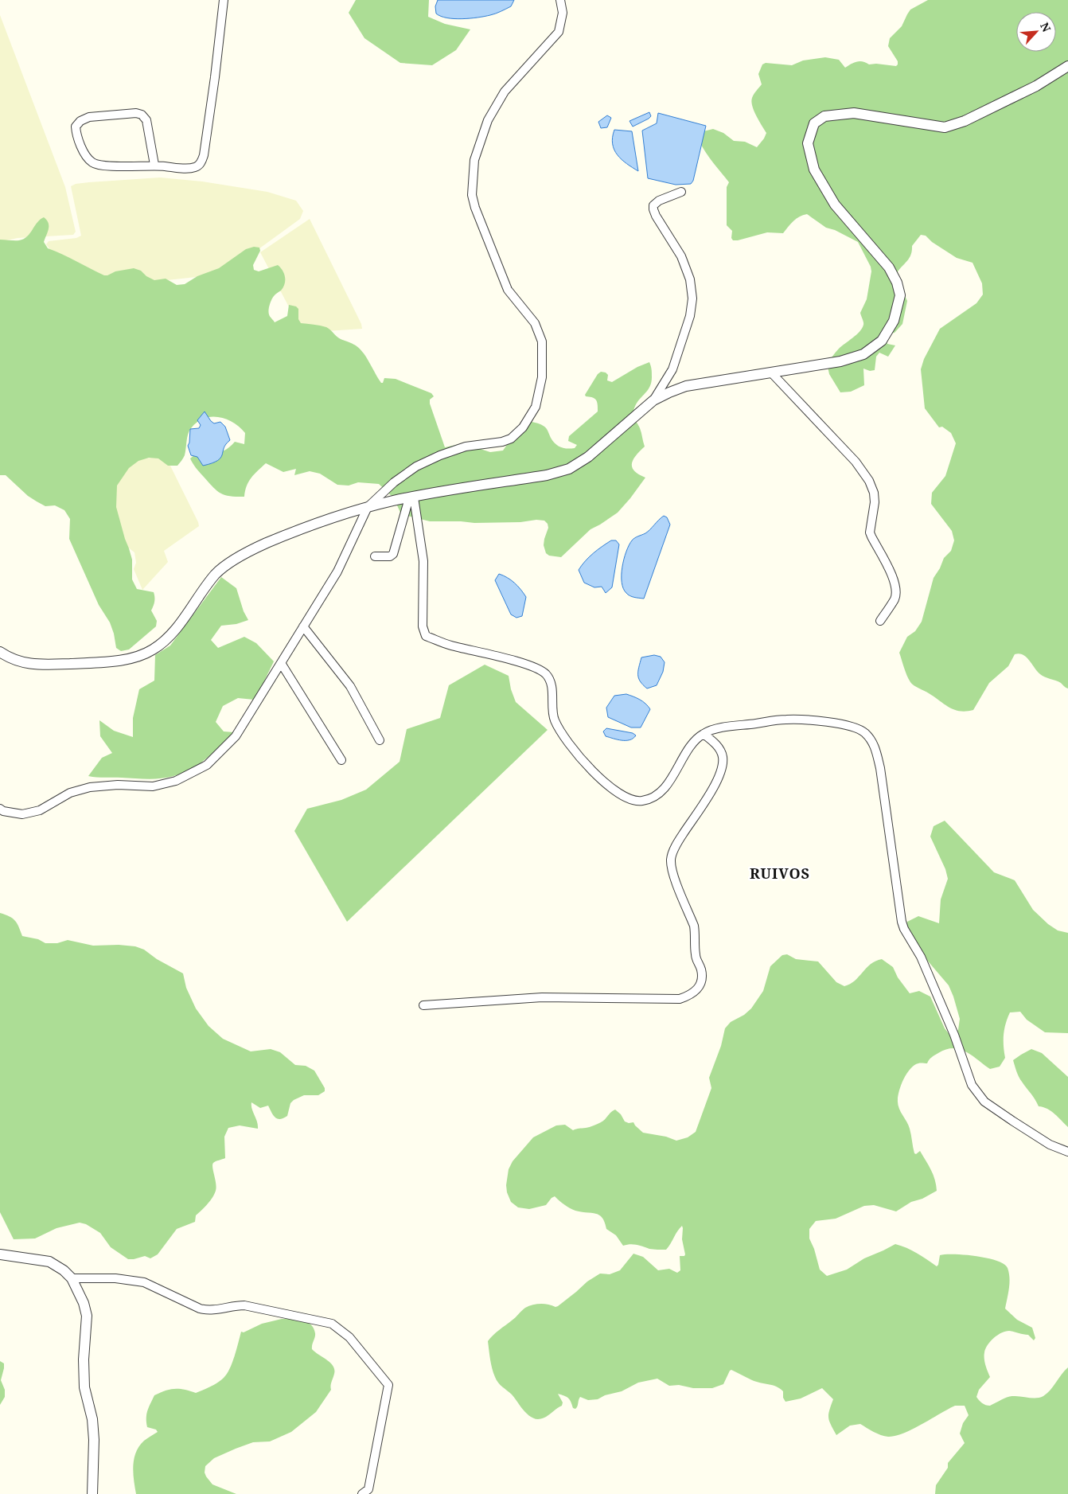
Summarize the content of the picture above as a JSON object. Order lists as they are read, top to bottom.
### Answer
{
  "districts": ["RUIVOS"],
  "north": "top right"
}
